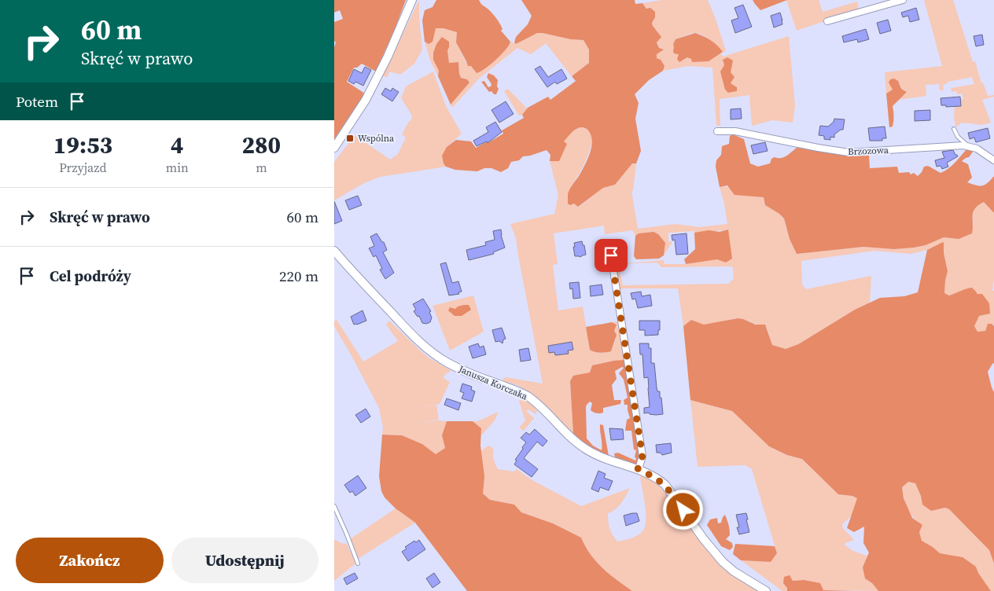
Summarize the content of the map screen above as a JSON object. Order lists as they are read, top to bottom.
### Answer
{
  "streets": {
    "street": ["Brzozowa", "Janusza Korczaka"]
  },
  "places": {
    "transit": ["Wspólna"]
  },
  "page": {
    "turn": ["60 m", "Skręć w prawo"],
    "then": "Potem",
    "eta": [
      "19:53",
      "Przyjazd",
      "4",
      "min",
      "280",
      "m"
    ],
    "list": [
      {
        "name": "Skręć w prawo",
        "value": "60 m"
      },
      {
        "name": "Cel podróży",
        "value": "220 m"
      }
    ],
    "buttons": ["Zakończ", "Udostępnij"]
  }
}
